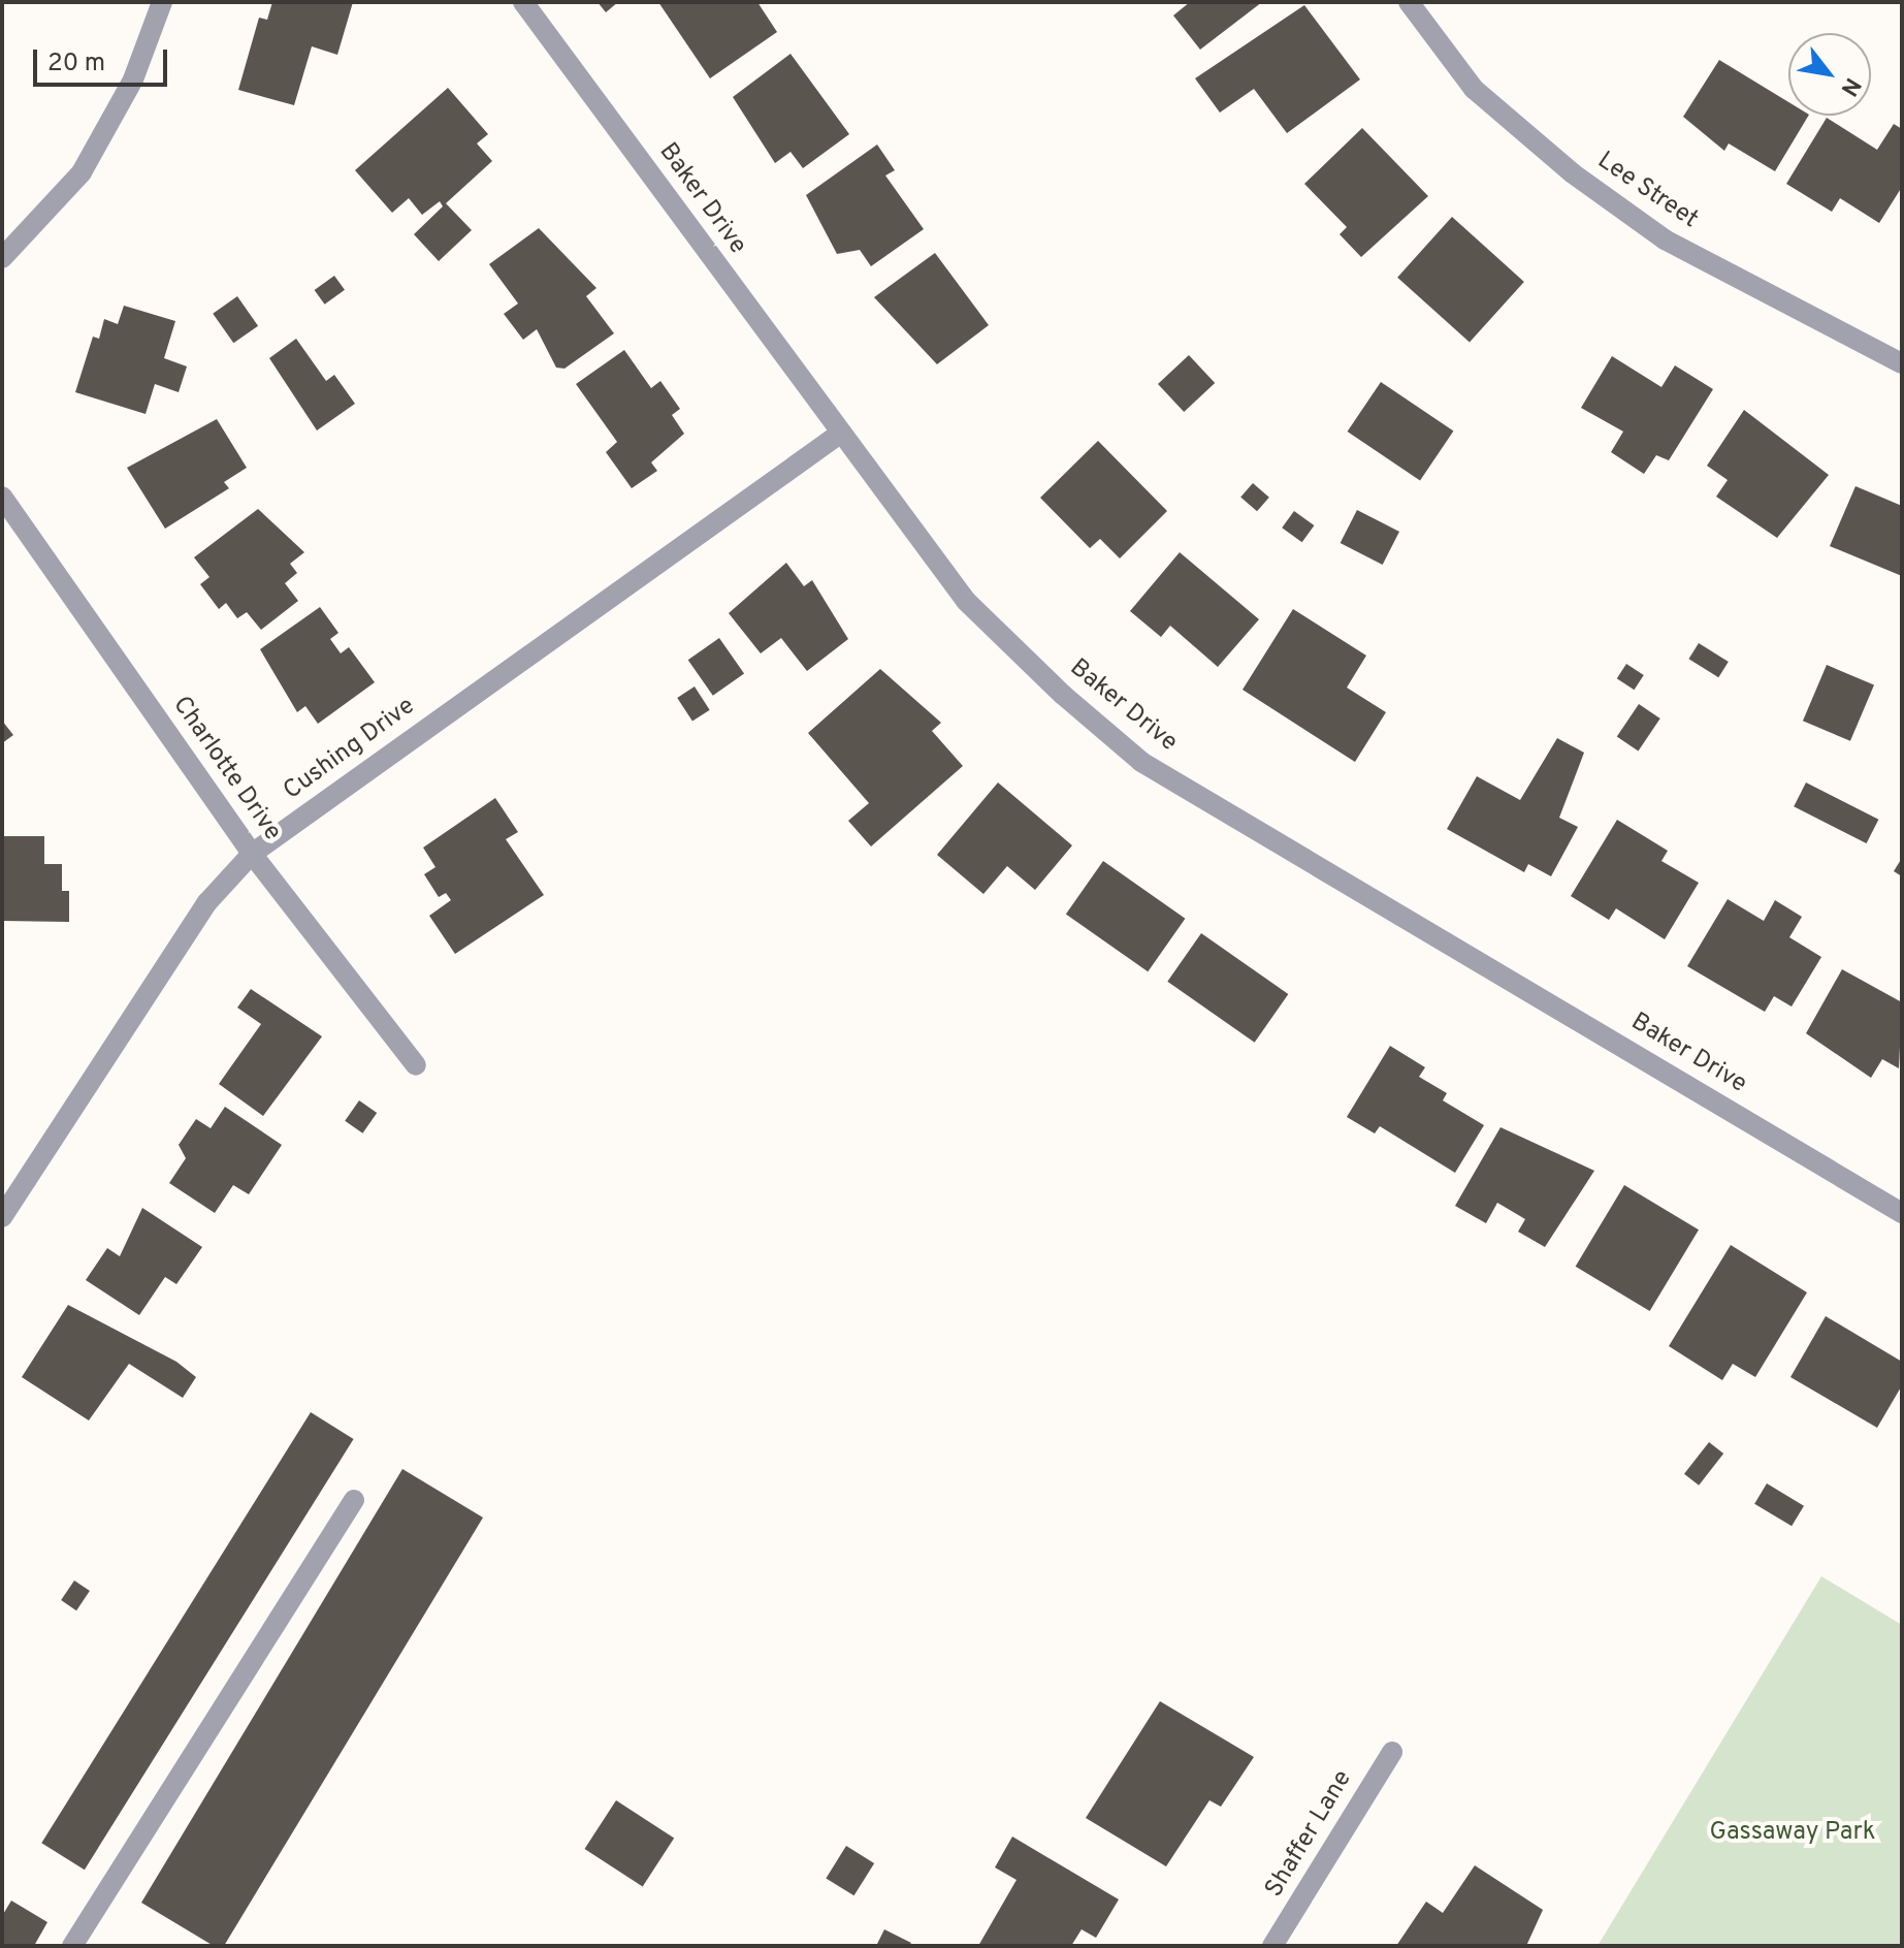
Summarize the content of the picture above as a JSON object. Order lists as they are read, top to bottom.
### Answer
{
  "streets": {
    "street": [
      "Lee Street",
      "Baker Drive",
      "Cushing Drive",
      "Charlotte Drive",
      "Shaffer Lane"
    ]
  },
  "crossings": [
    ["Baker Drive", "Cushing Drive"],
    ["Cushing Drive", "Charlotte Drive"]
  ],
  "parks": ["Gassaway Park"],
  "scale_bar": "20 m",
  "north": "bottom right"
}
